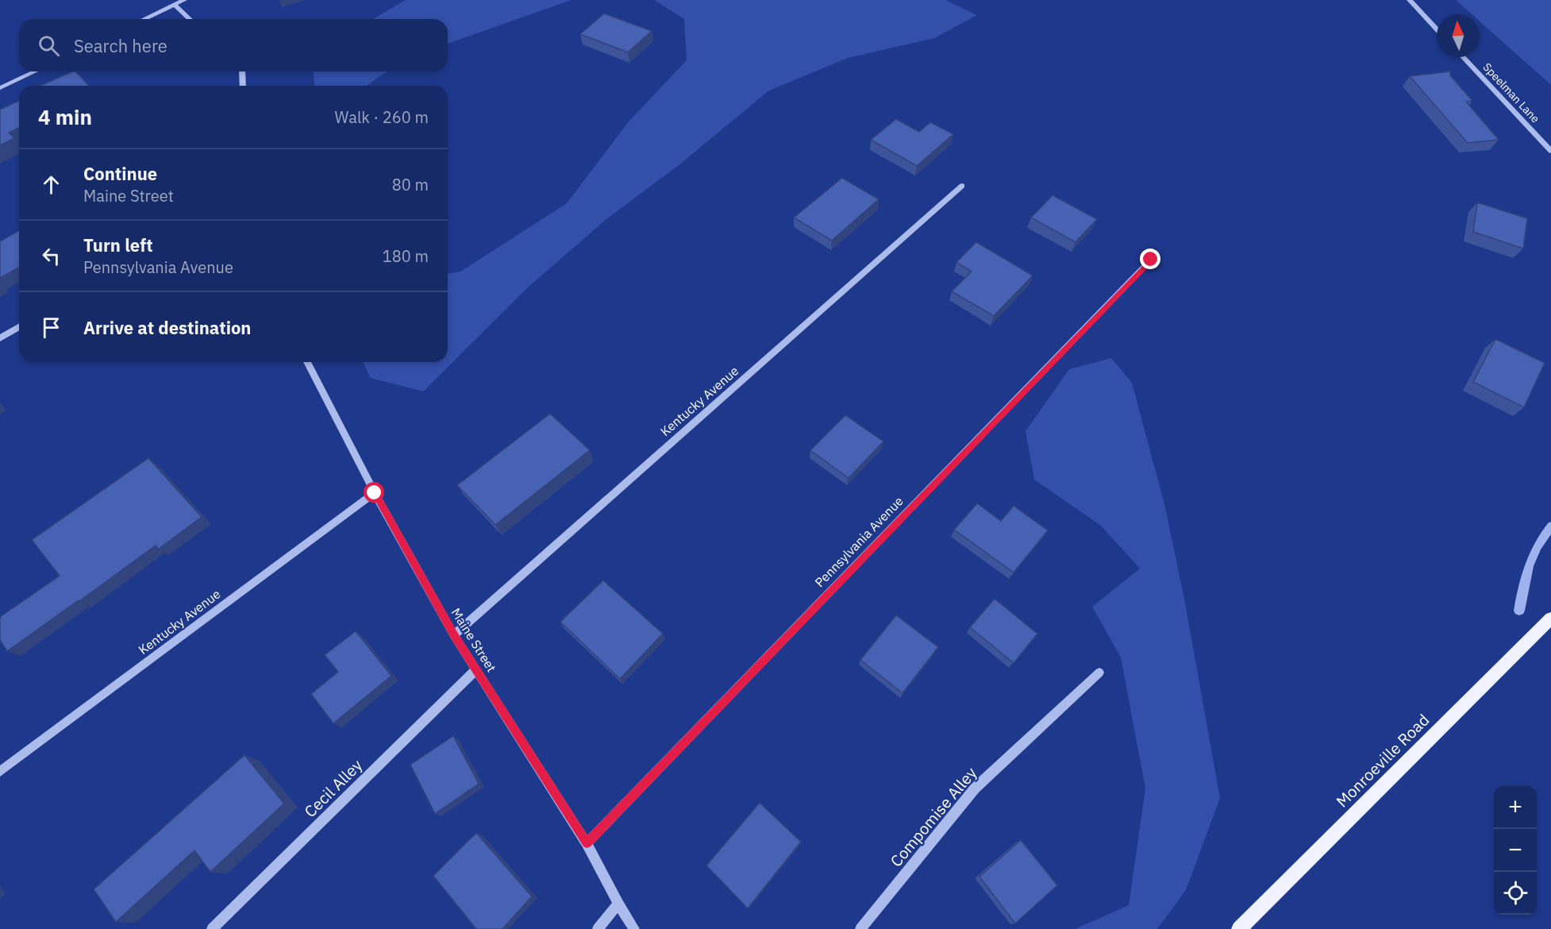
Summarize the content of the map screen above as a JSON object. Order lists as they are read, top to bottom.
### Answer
{
  "streets": {
    "main road": ["Monroeville Road"],
    "street": [
      "Speelman Lane",
      "Kentucky Avenue",
      "Pennsylvania Avenue",
      "Maine Street",
      "Cecil Alley",
      "Compomise Alley"
    ]
  },
  "crossings": [
    ["Kentucky Avenue", "Maine Street"],
    ["Pennsylvania Avenue", "Maine Street"],
    ["Maine Street", "Cecil Alley"]
  ],
  "north": "top",
  "page": {
    "search": "Search here",
    "heading": ["4 min", "Walk · 260 m"],
    "list": [
      ["Continue", "Maine Street", "80 m"],
      ["Turn left", "Pennsylvania Avenue", "180 m"],
      "Arrive at destination"
    ],
    "map_buttons": ["+", "−"]
  }
}
